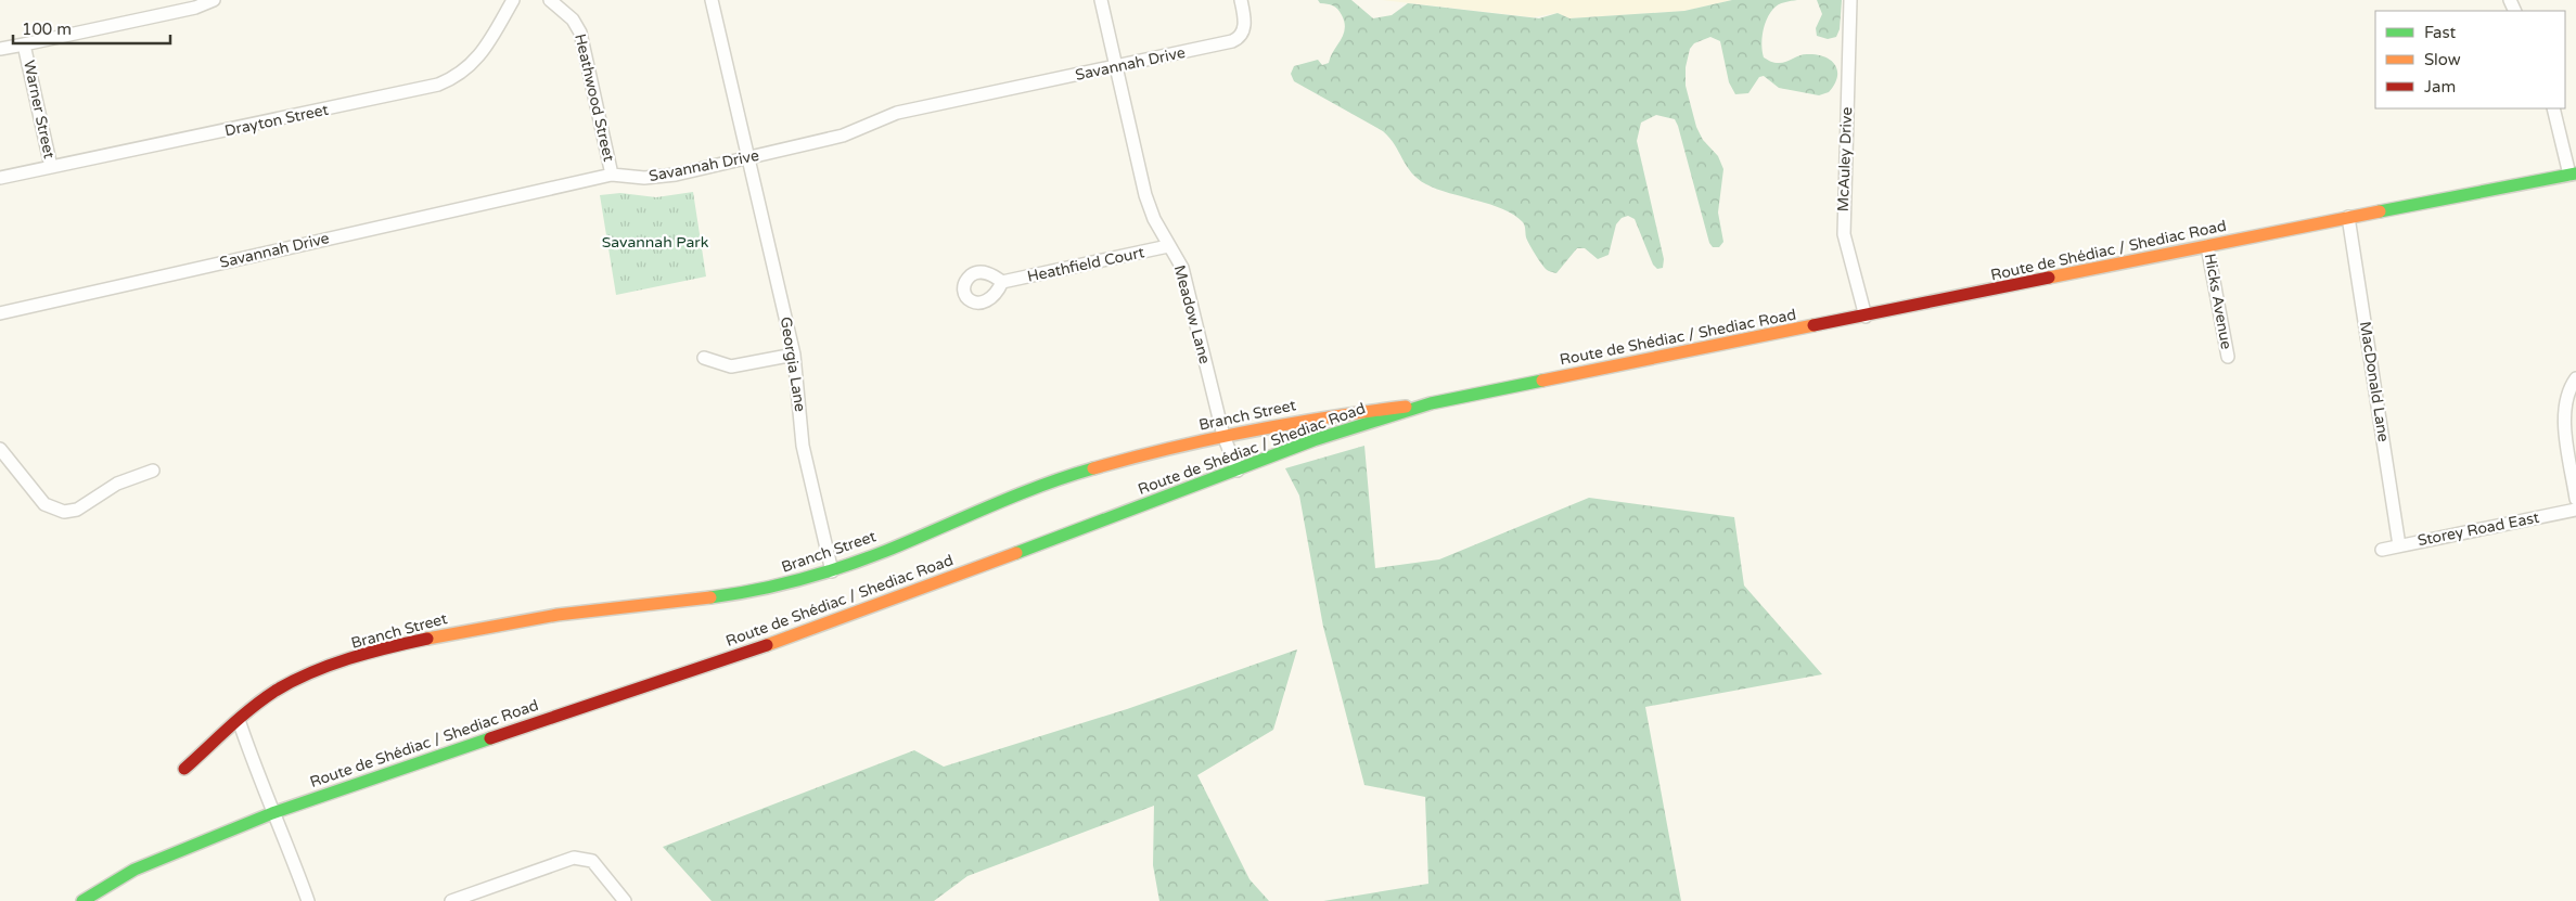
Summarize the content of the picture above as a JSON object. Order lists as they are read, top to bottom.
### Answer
{
  "streets": {
    "main road": ["Route de Shédiac / Shediac Road", "Branch Street"],
    "street": [
      "Savannah Drive",
      "Heathwood Street",
      "Warner Street",
      "Drayton Street",
      "McAuley Drive",
      "Heathfield Court",
      "Hicks Avenue",
      "Meadow Lane",
      "Georgia Lane",
      "MacDonald Lane",
      "Storey Road East"
    ]
  },
  "crossings": [
    ["Savannah Drive", "Heathwood Street"],
    ["Savannah Drive", "Meadow Lane"],
    ["Savannah Drive", "Georgia Lane"],
    ["Warner Street", "Drayton Street"],
    ["McAuley Drive", "Route de Shédiac / Shediac Road"],
    ["Route de Shédiac / Shediac Road", "Hicks Avenue"],
    ["Route de Shédiac / Shediac Road", "Meadow Lane"],
    ["Route de Shédiac / Shediac Road", "MacDonald Lane"],
    ["Route de Shédiac / Shediac Road", "Branch Street"],
    ["Heathfield Court", "Meadow Lane"],
    ["Meadow Lane", "Branch Street"],
    ["Georgia Lane", "Branch Street"],
    ["MacDonald Lane", "Storey Road East"]
  ],
  "parks": ["Savannah Park"],
  "legend": ["Fast", "Slow", "Jam"],
  "scale_bar": "100 m"
}
